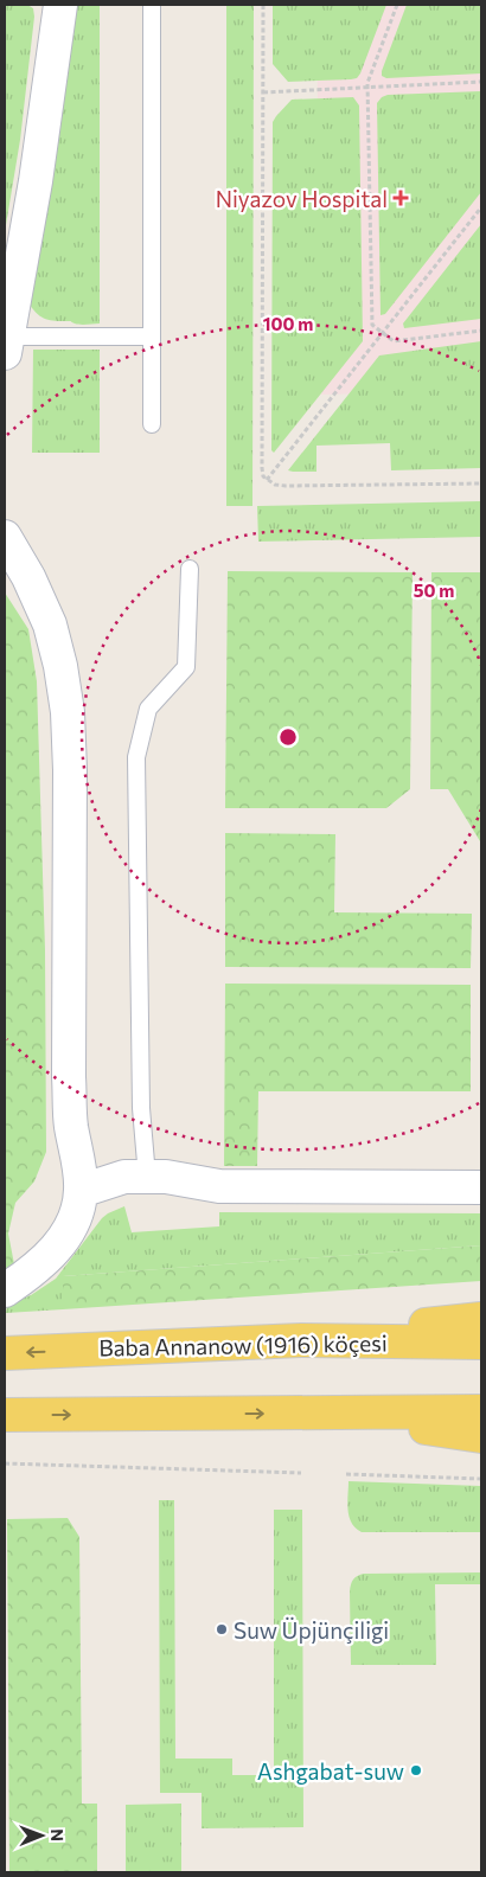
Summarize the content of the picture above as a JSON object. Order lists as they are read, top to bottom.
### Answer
{
  "streets": {
    "main road": ["Baba Annanow (1916) köçesi"]
  },
  "places": {
    "health": ["Niyazov Hospital"],
    "other": ["Suw Üpjünçiligi", "Ashgabat-suw"]
  },
  "north": "right",
  "rings": ["100 m", "50 m"]
}
